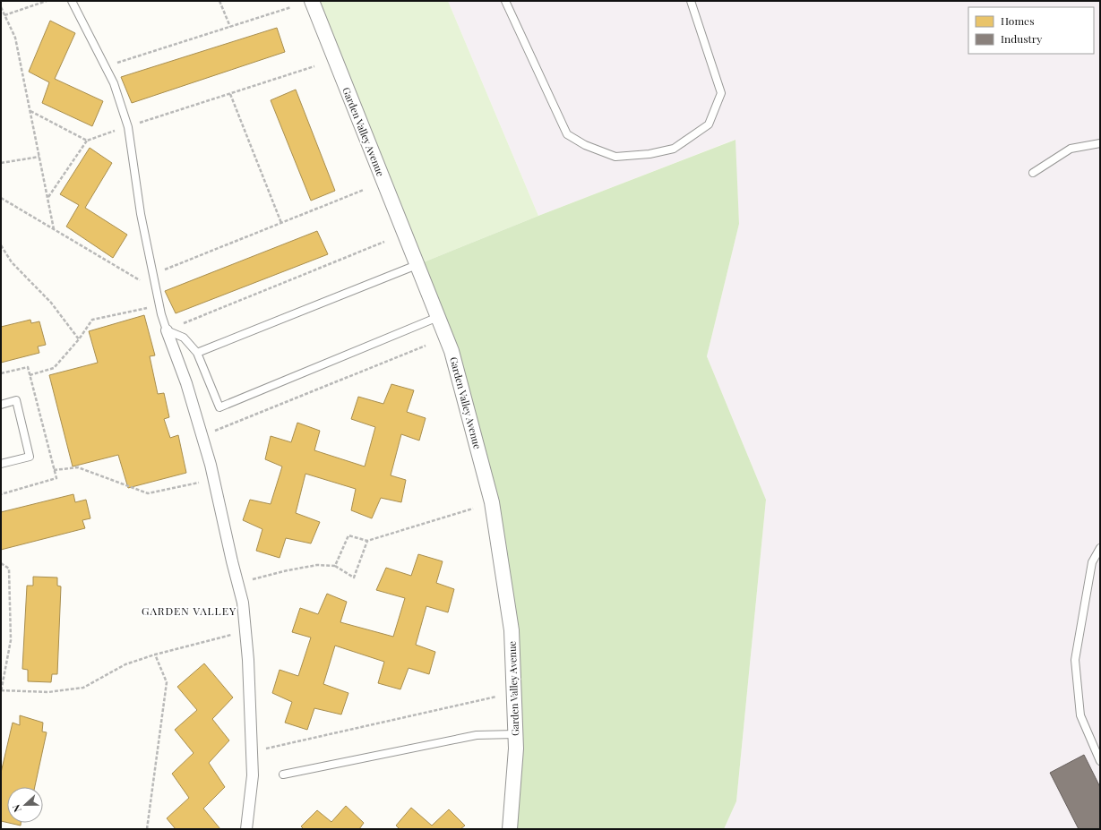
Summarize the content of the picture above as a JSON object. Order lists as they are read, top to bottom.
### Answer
{
  "streets": {
    "street": ["Garden Valley Avenue"]
  },
  "districts": ["GARDEN VALLEY"],
  "legend": ["Homes", "Industry"],
  "north": "left"
}
